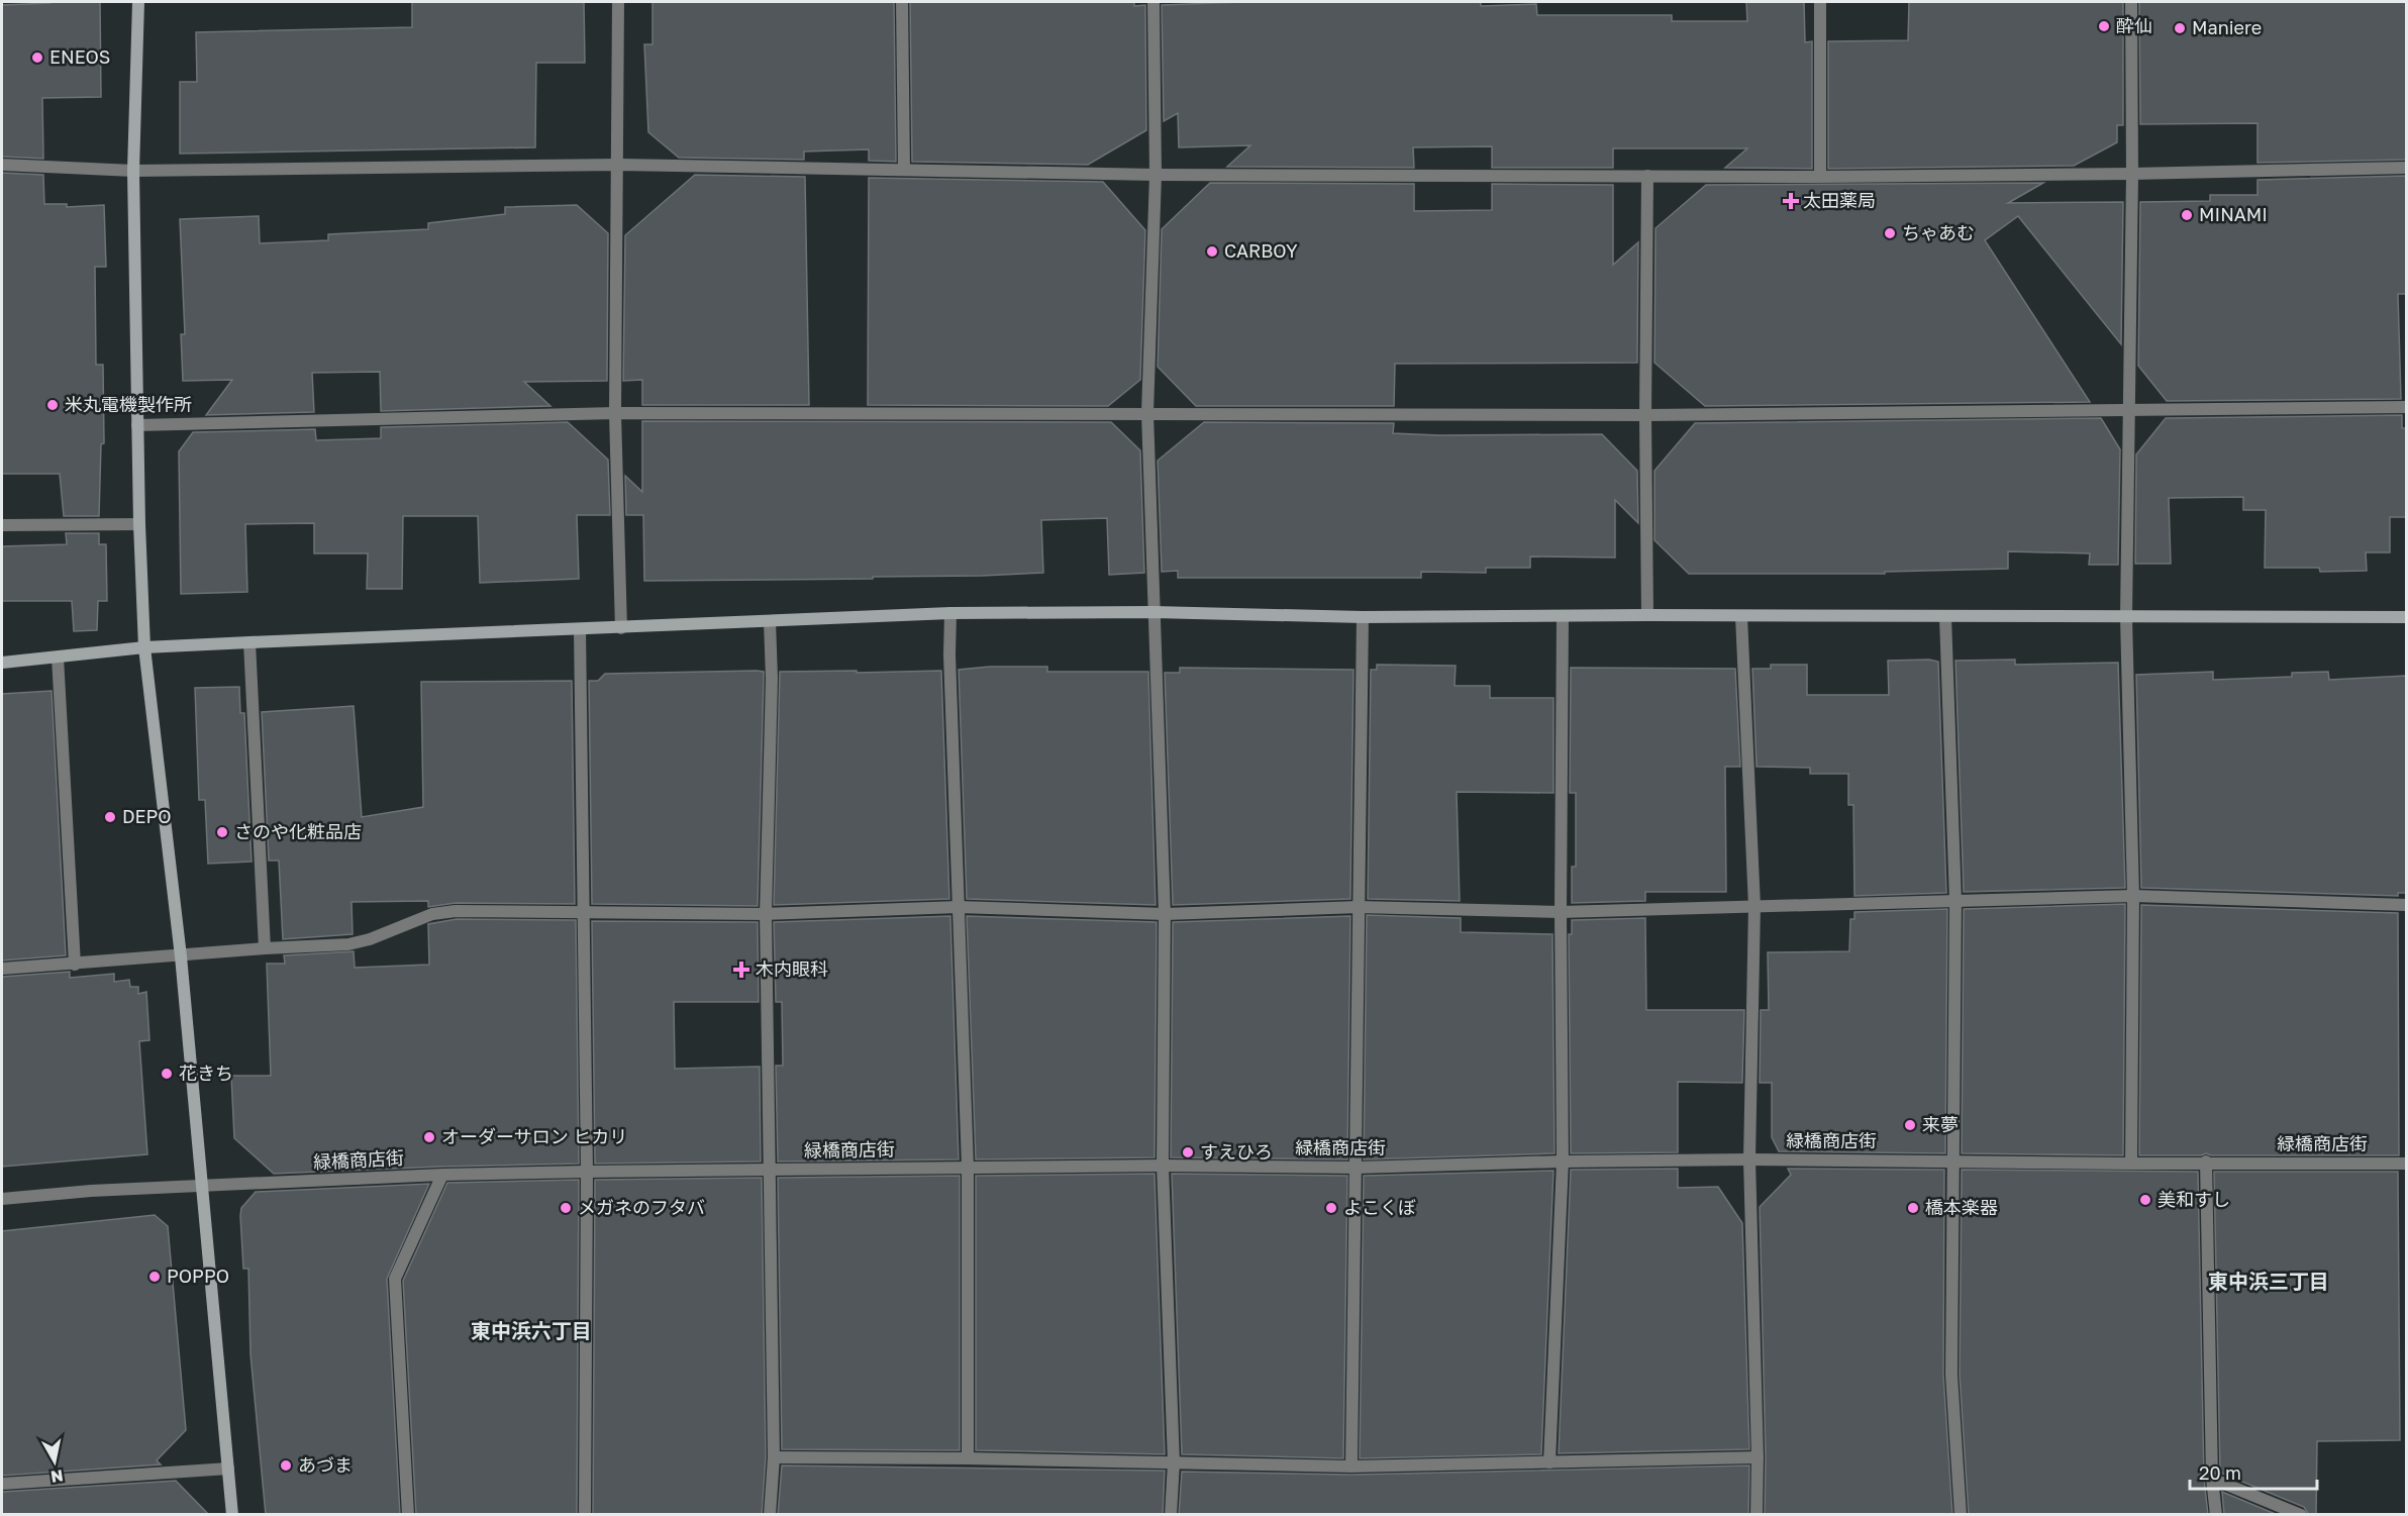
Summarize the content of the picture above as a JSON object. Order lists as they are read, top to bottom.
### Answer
{
  "streets": {
    "street": ["緑橋商店街"]
  },
  "districts": ["東中浜三丁目", "東中浜六丁目"],
  "places": {
    "other": [
      "酔仙",
      "Maniere",
      "ENEOS",
      "MINAMI",
      "ちゃあむ",
      "CARBOY",
      "米丸電機製作所",
      "DEPO",
      "さのや化粧品店",
      "花きち",
      "来夢",
      "オーダーサロン ヒカリ",
      "すえひろ",
      "美和すし",
      "メガネのフタバ",
      "よこくぼ",
      "橋本楽器",
      "POPPO",
      "あづま"
    ],
    "health": ["太田薬局", "木内眼科"]
  },
  "scale_bar": "20 m",
  "north": "bottom"
}
